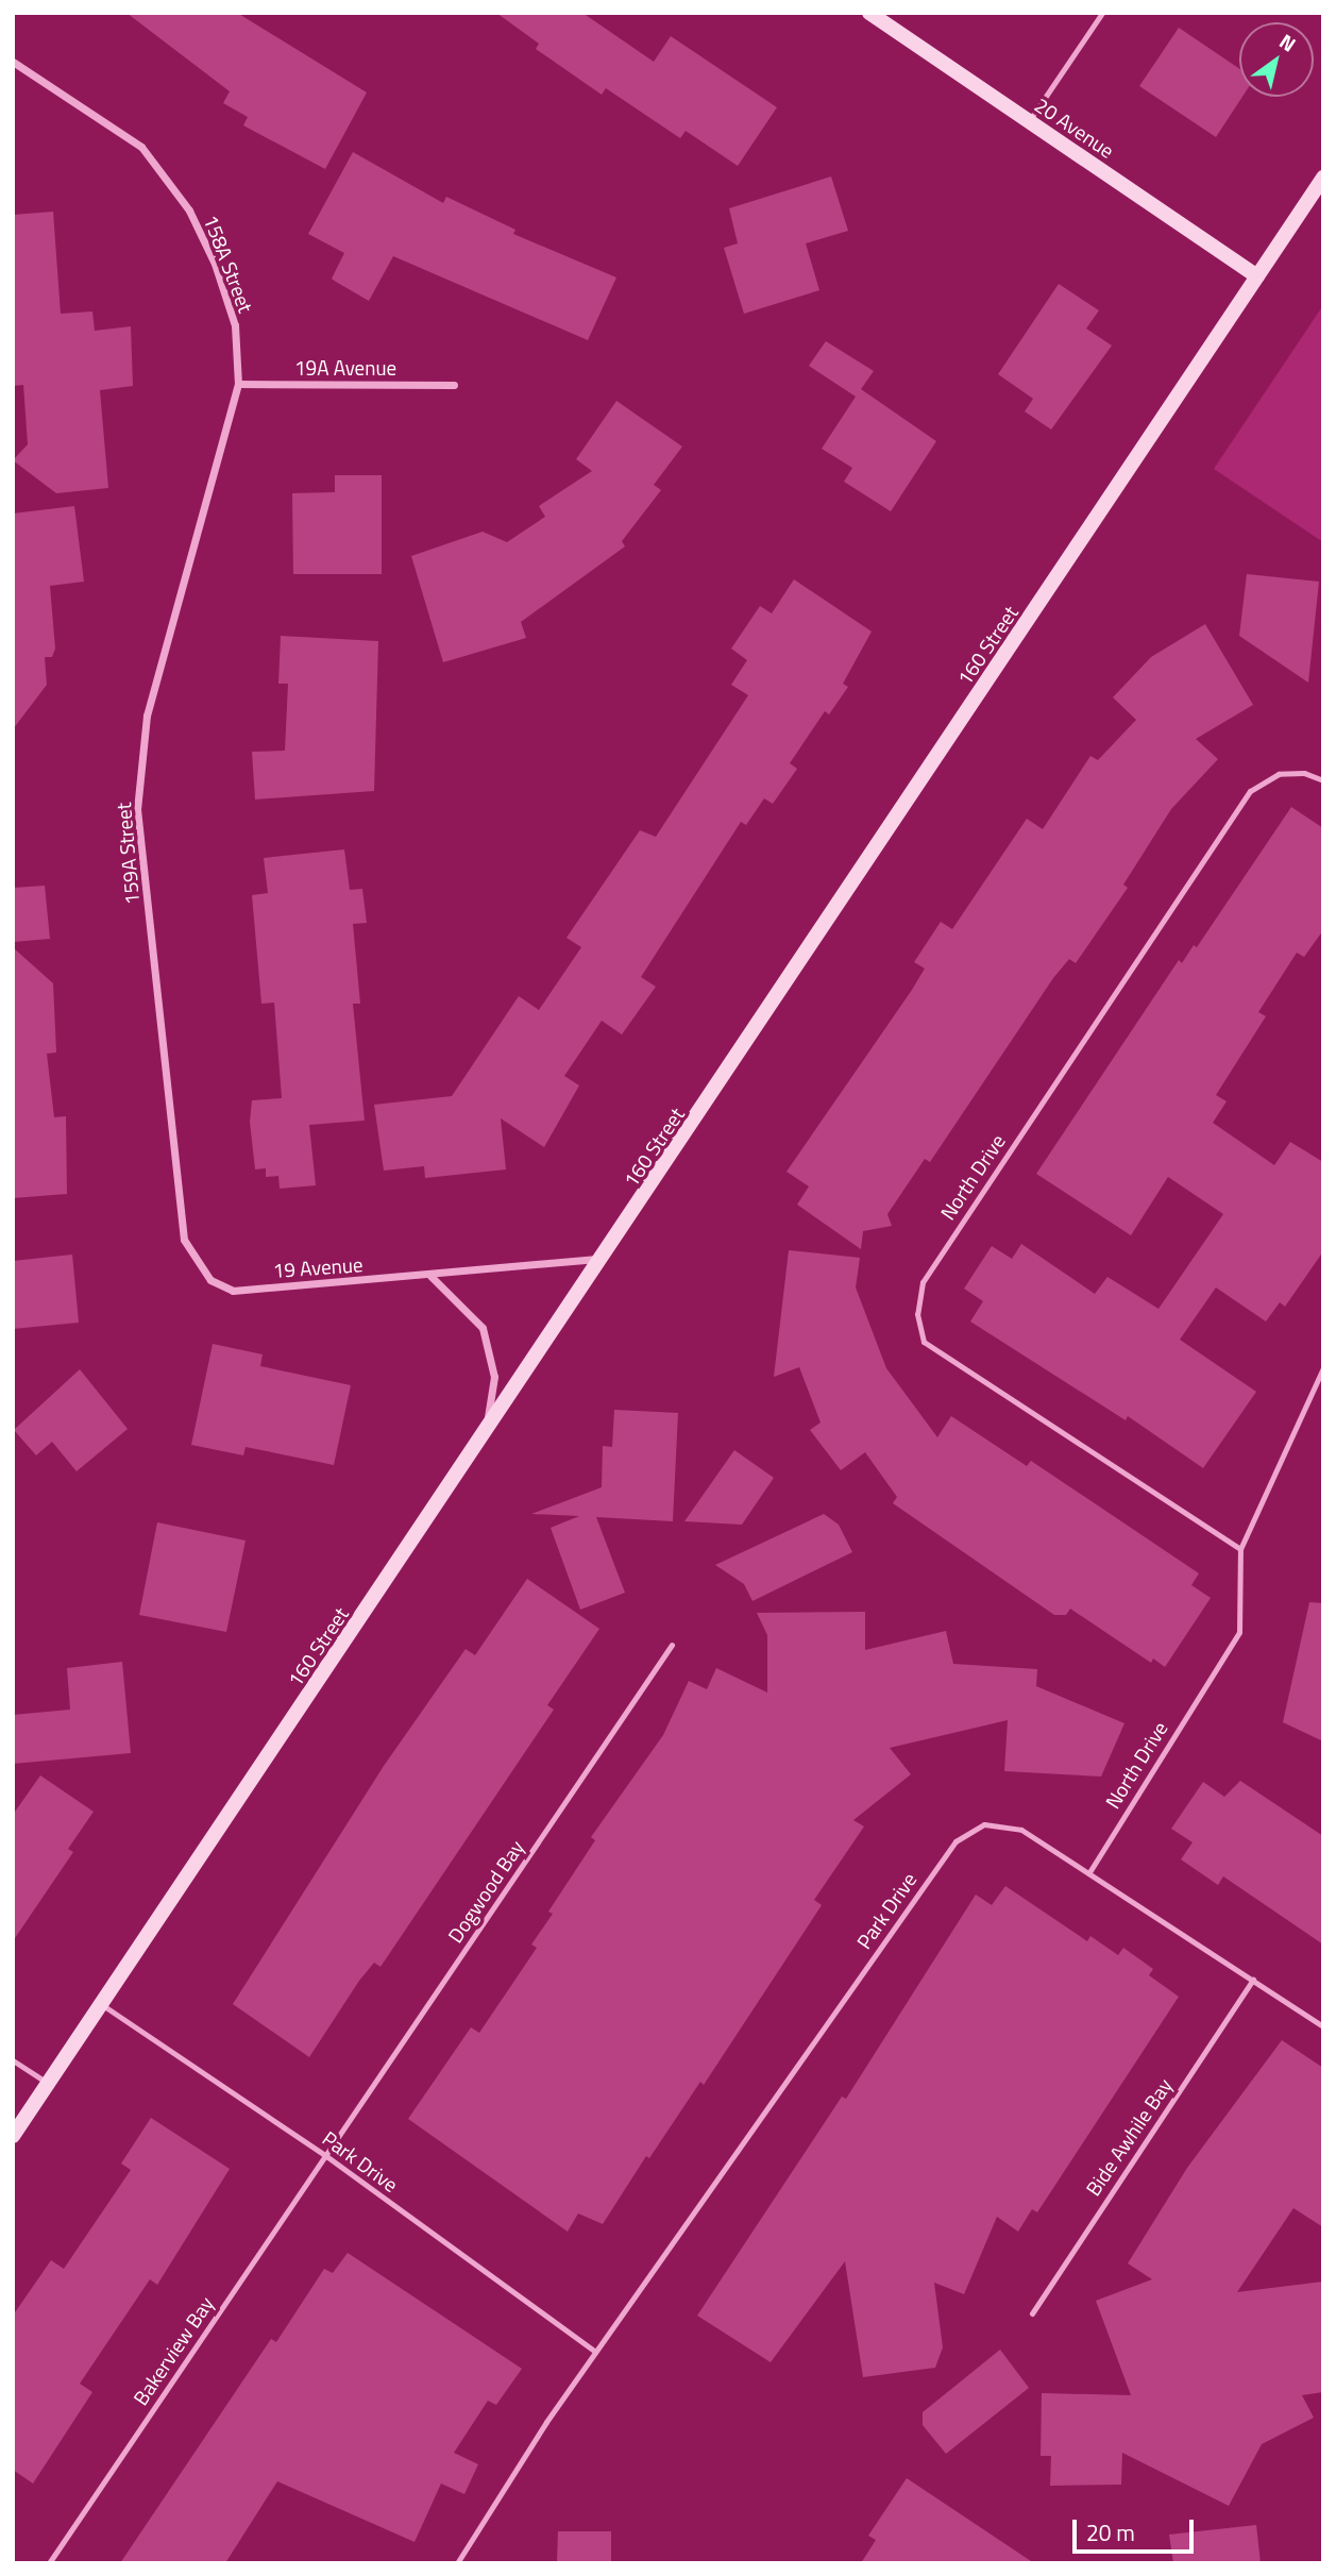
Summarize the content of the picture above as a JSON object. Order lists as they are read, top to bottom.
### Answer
{
  "streets": {
    "street": [
      "20 Avenue",
      "158A Street",
      "19A Avenue",
      "160 Street",
      "159A Street",
      "19 Avenue"
    ],
    "lane": [
      "North Drive",
      "Dogwood Bay",
      "Park Drive",
      "Bide Awhile Bay",
      "Bakerview Bay"
    ]
  },
  "crossings": [
    ["20 Avenue", "160 Street"],
    ["158A Street", "19A Avenue"],
    ["158A Street", "159A Street"],
    ["19A Avenue", "159A Street"],
    ["160 Street", "19 Avenue"],
    ["160 Street", "Park Drive"],
    ["159A Street", "19 Avenue"],
    ["North Drive", "Park Drive"],
    ["Dogwood Bay", "Park Drive"],
    ["Dogwood Bay", "Bakerview Bay"],
    ["Park Drive", "Bide Awhile Bay"],
    ["Park Drive", "Bakerview Bay"]
  ],
  "scale_bar": "20 m",
  "north": "top right"
}
